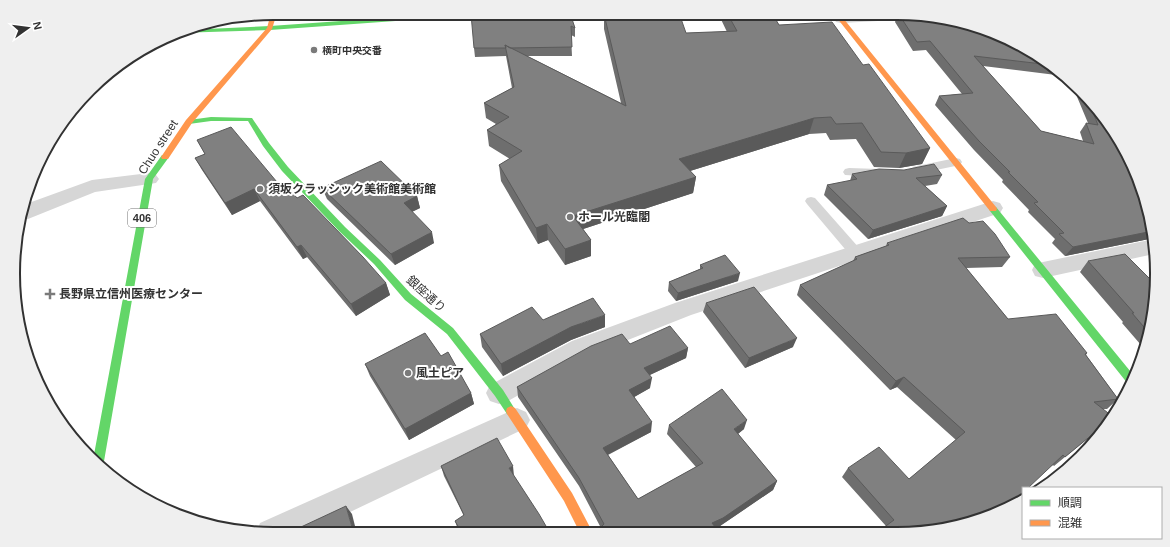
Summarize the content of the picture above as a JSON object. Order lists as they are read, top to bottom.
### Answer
{
  "streets": {
    "main road": ["Chuo street", "406", "銀座通り"]
  },
  "crossings": [
    ["Chuo street", "銀座通り"]
  ],
  "places": {
    "other": [
      "横町中央交番",
      "須坂クラッシック美術館美術館",
      "ホール光臨閣",
      "風土ピア"
    ],
    "health": ["長野県立信州医療センター"]
  },
  "legend": ["順調", "混雑"],
  "north": "right"
}
